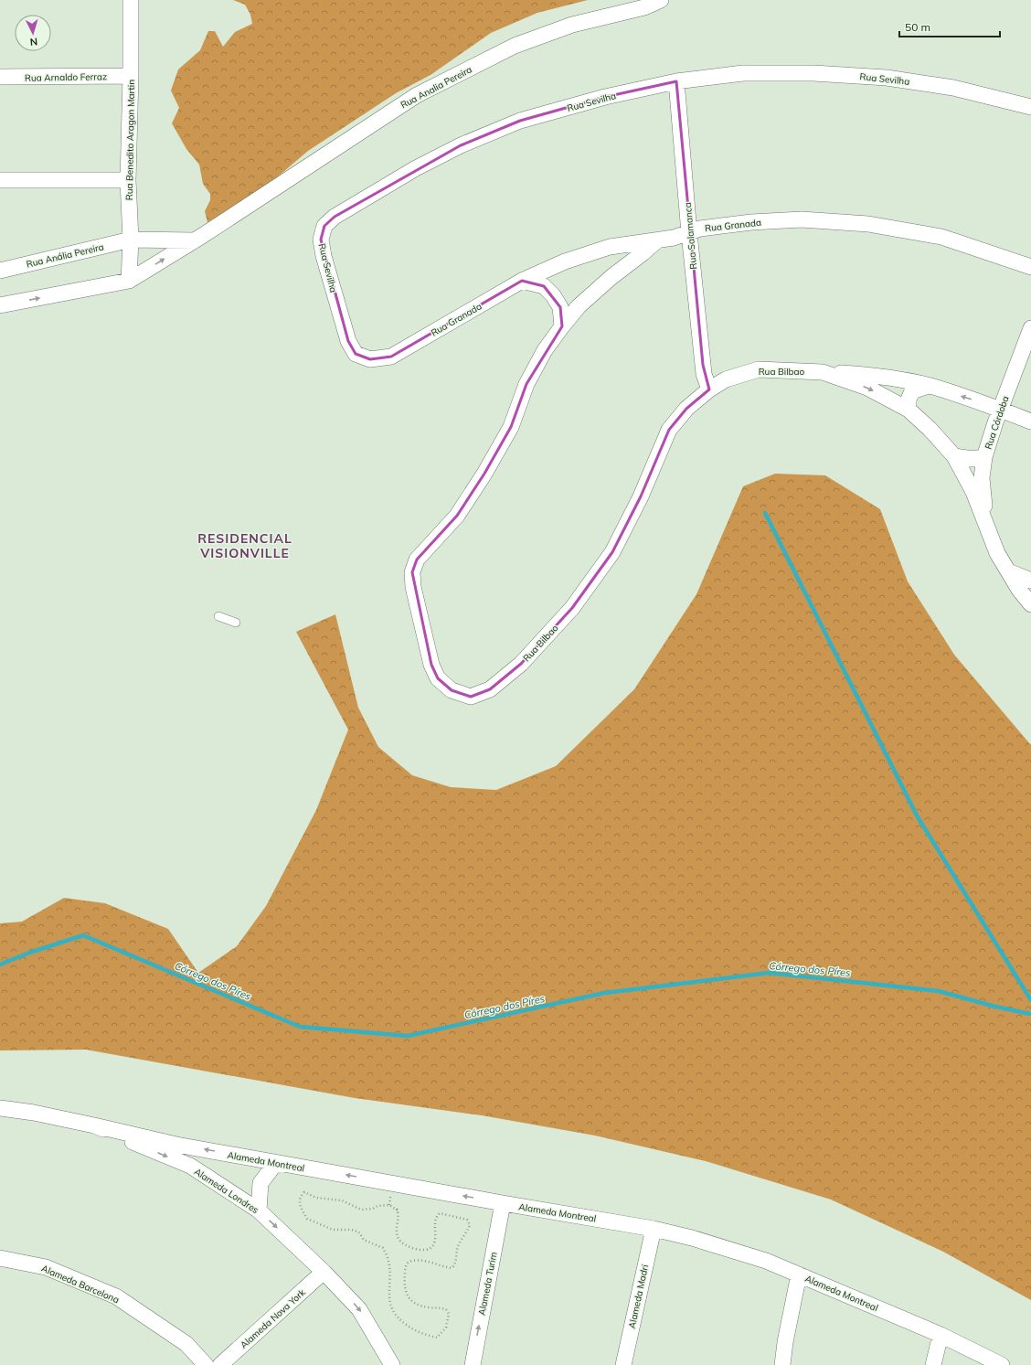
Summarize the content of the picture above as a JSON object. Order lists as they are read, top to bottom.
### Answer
{
  "streets": {
    "street": [
      "Rua Arnaldo Ferraz",
      "Rua Sevilha",
      "Rua Analia Pereira",
      "Rua Benedito Aragon Martin",
      "Rua Granada",
      "Rua Salamanca",
      "Rua Anália Pereira",
      "Rua Bilbao",
      "Rua Córdoba",
      "Alameda Montreal",
      "Alameda Londres",
      "Alameda Barcelona",
      "Alameda Turim",
      "Alameda Madri",
      "Alameda Nova York"
    ]
  },
  "crossings": [
    ["Rua Arnaldo Ferraz", "Rua Benedito Aragon Martin"],
    ["Rua Sevilha", "Rua Granada"],
    ["Rua Sevilha", "Rua Salamanca"],
    ["Rua Analia Pereira", "Rua Benedito Aragon Martin"],
    ["Rua Benedito Aragon Martin", "Rua Anália Pereira"],
    ["Rua Granada", "Rua Salamanca"],
    ["Rua Granada", "Rua Bilbao"],
    ["Rua Salamanca", "Rua Bilbao"],
    ["Rua Bilbao", "Rua Córdoba"],
    ["Alameda Montreal", "Alameda Londres"],
    ["Alameda Montreal", "Alameda Turim"],
    ["Alameda Montreal", "Alameda Madri"],
    ["Alameda Londres", "Alameda Nova York"]
  ],
  "one_way": ["Alameda Montreal", "Alameda Londres", "Alameda Turim"],
  "districts": ["RESIDENCIAL VISIONVILLE"],
  "water": ["Córrego dos Píres"],
  "scale_bar": "50 m",
  "north": "bottom"
}
